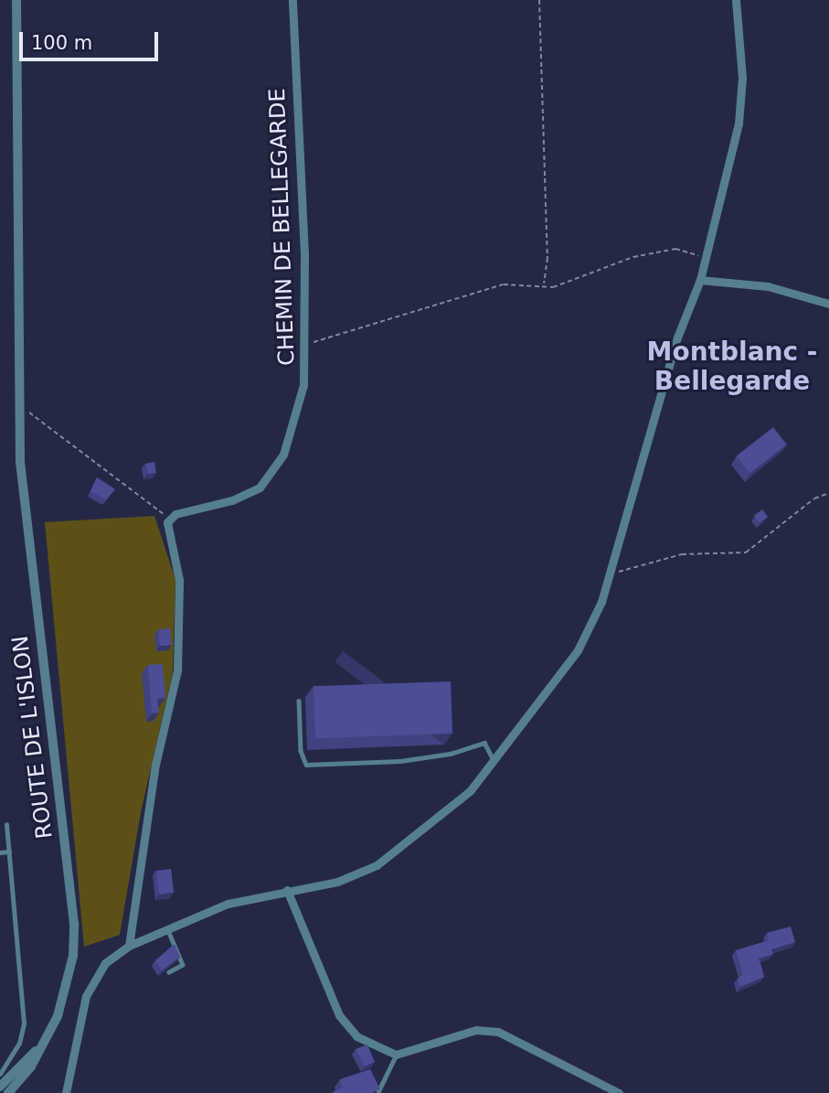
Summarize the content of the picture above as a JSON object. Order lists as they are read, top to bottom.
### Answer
{
  "streets": {
    "street": ["CHEMIN DE BELLEGARDE", "ROUTE DE L'ISLON"]
  },
  "districts": ["Montblanc - Bellegarde"],
  "scale_bar": "100 m"
}
